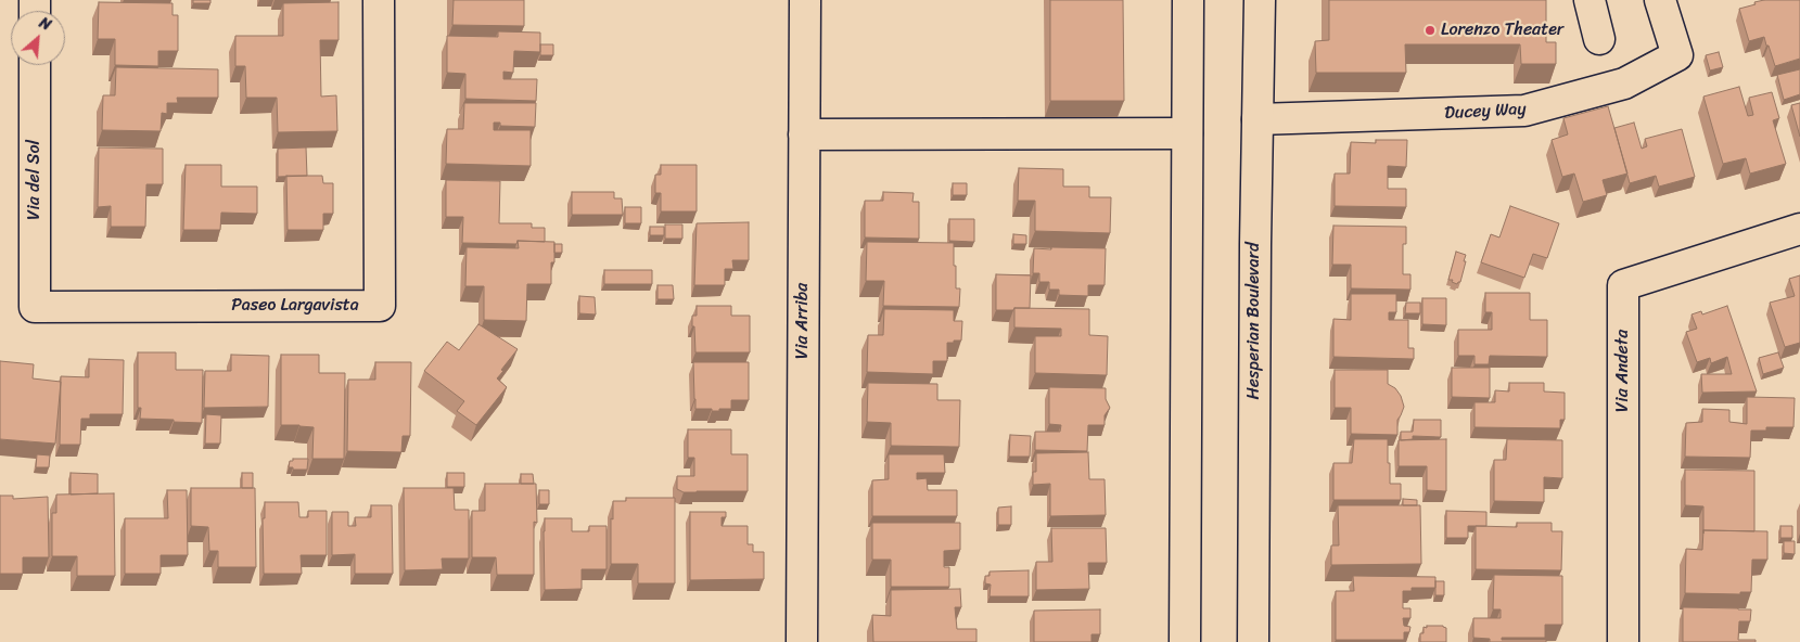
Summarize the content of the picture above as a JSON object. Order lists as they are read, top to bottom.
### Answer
{
  "streets": {
    "street": [
      "Ducey Way",
      "Via del Sol",
      "Paseo Largavista",
      "Via Arriba",
      "Hesperian Boulevard",
      "Via Andeta"
    ]
  },
  "crossings": [
    ["Ducey Way", "Hesperian Boulevard"],
    ["Via del Sol", "Paseo Largavista"]
  ],
  "places": ["Lorenzo Theater"],
  "north": "top right"
}
